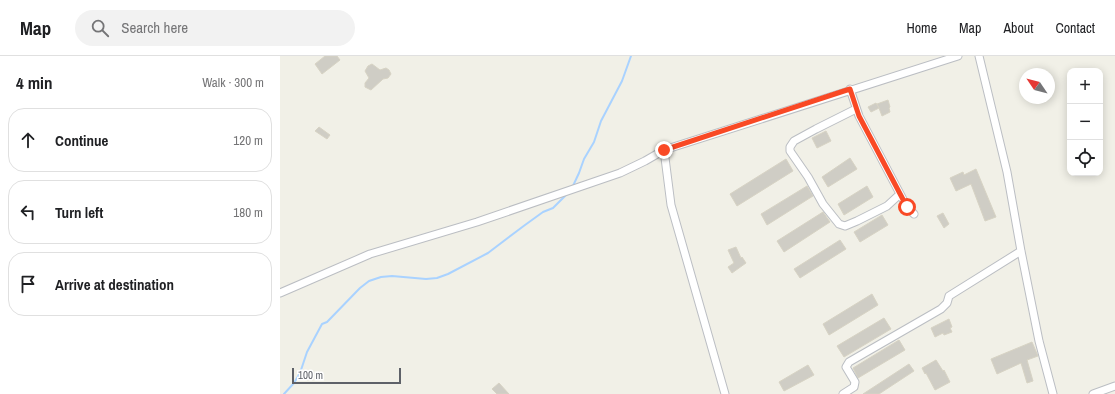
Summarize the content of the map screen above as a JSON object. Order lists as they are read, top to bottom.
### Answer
{
  "scale_bar": "100 m",
  "north": "top left",
  "page": {
    "header": "Map",
    "search": "Search here",
    "nav": [
      "Home",
      "Map",
      "About",
      "Contact"
    ],
    "heading": ["4 min", "Walk · 300 m"],
    "map_buttons": ["+", "−"],
    "list": [
      ["Continue", "120 m"],
      ["Turn left", "180 m"],
      "Arrive at destination"
    ],
    "scale": "100 m"
  }
}
